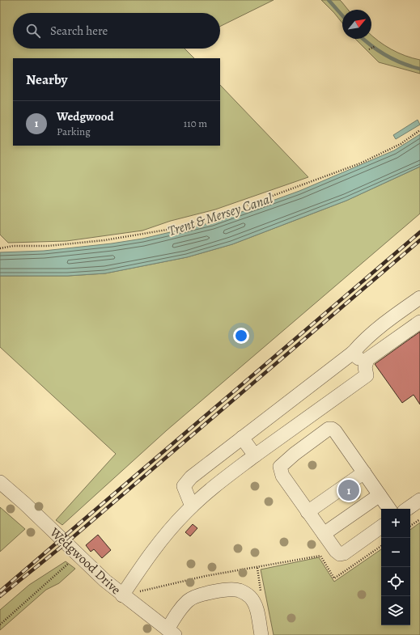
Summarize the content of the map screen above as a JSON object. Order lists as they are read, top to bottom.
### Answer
{
  "streets": {
    "street": ["Wedgwood Drive"]
  },
  "water": ["Trent & Mersey Canal"],
  "north": "top right",
  "page": {
    "search": "Search here",
    "heading": "Nearby",
    "list": [
      {
        "mark": "1",
        "name": "Wedgwood",
        "note": "Parking",
        "value": "110 m"
      }
    ],
    "pins": "1",
    "map_buttons": ["+", "−"]
  }
}
